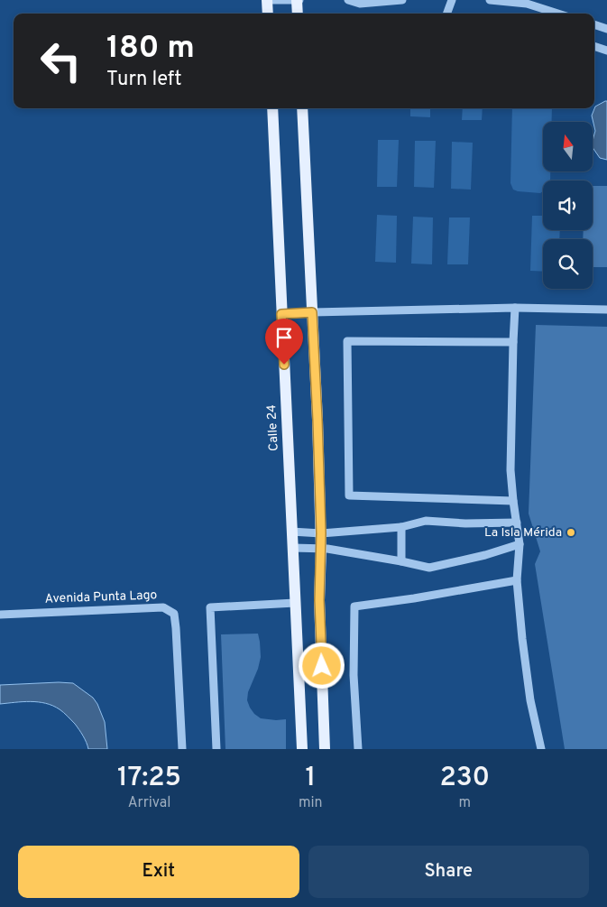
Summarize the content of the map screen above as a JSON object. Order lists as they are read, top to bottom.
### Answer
{
  "streets": {
    "main road": ["Calle 24"],
    "street": ["Avenida Punta Lago"]
  },
  "places": ["La Isla Mérida"],
  "north": "top",
  "page": {
    "turn": ["180 m", "Turn left"],
    "eta": [
      "17:25",
      "Arrival",
      "1",
      "min",
      "230",
      "m"
    ],
    "buttons": ["Exit", "Share"]
  }
}
